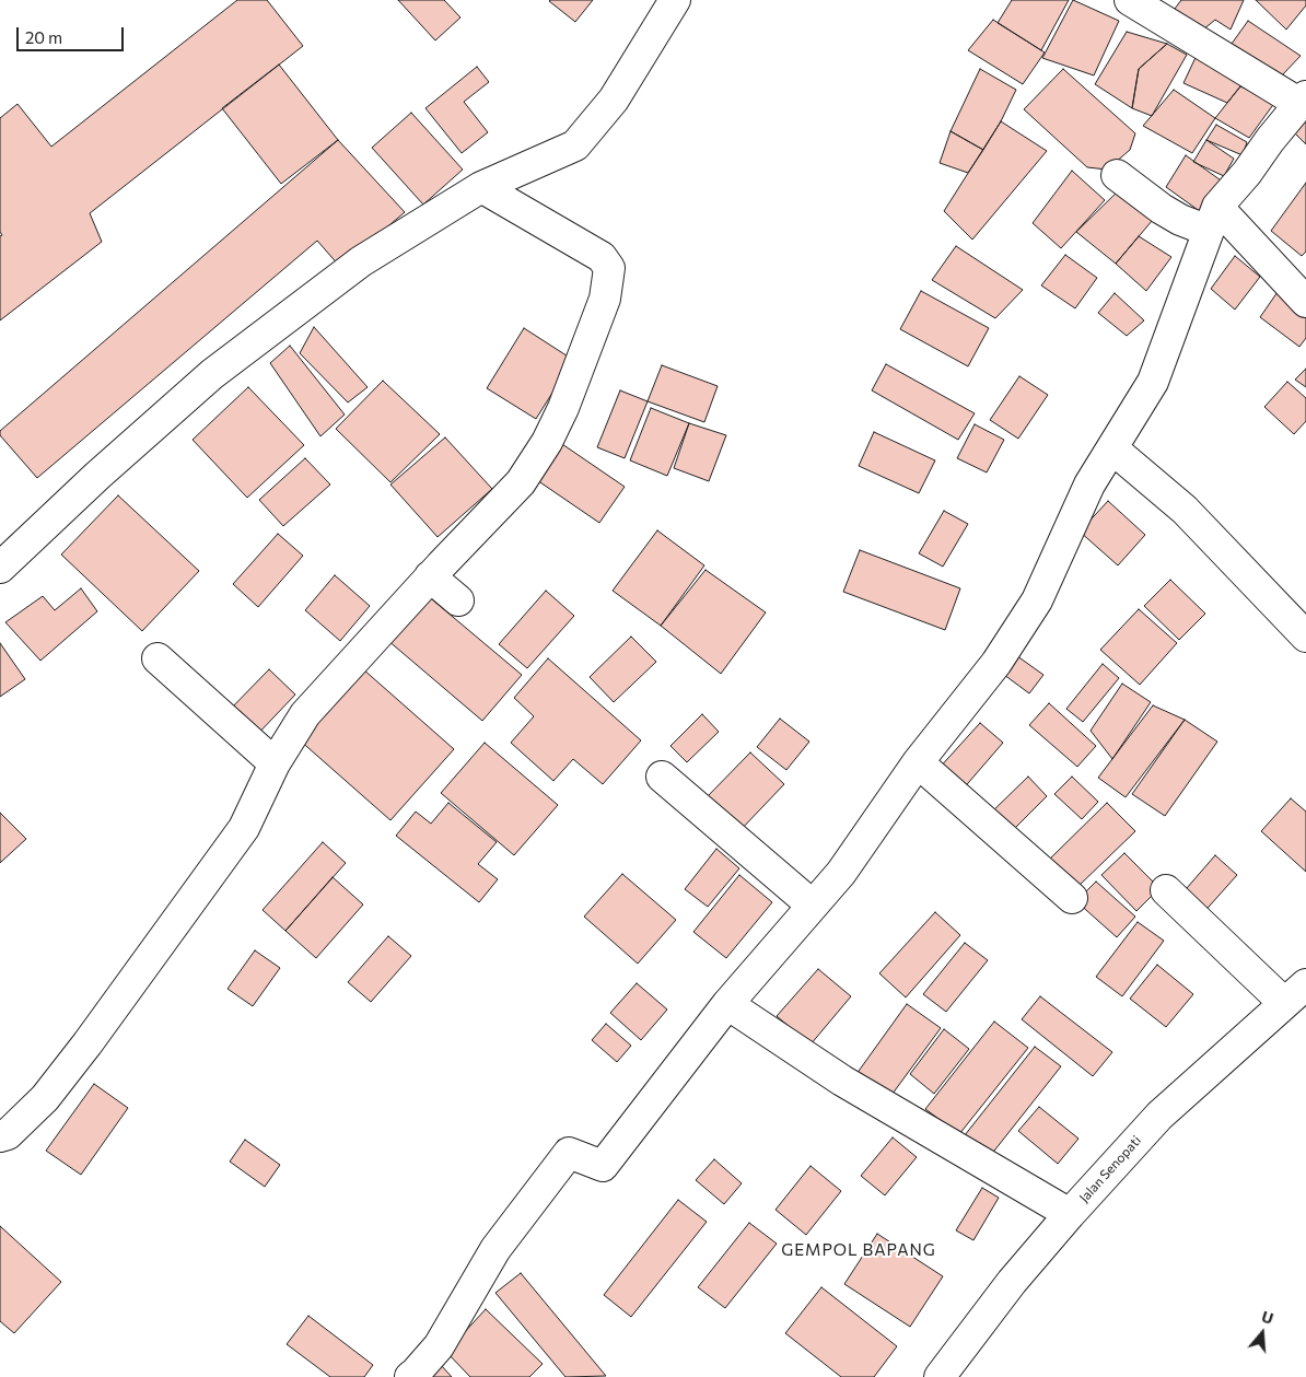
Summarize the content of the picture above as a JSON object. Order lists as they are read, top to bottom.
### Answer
{
  "streets": {
    "street": ["Jalan Senopati"]
  },
  "districts": ["GEMPOL BAPANG"],
  "scale_bar": "20 m",
  "north": "top"
}
